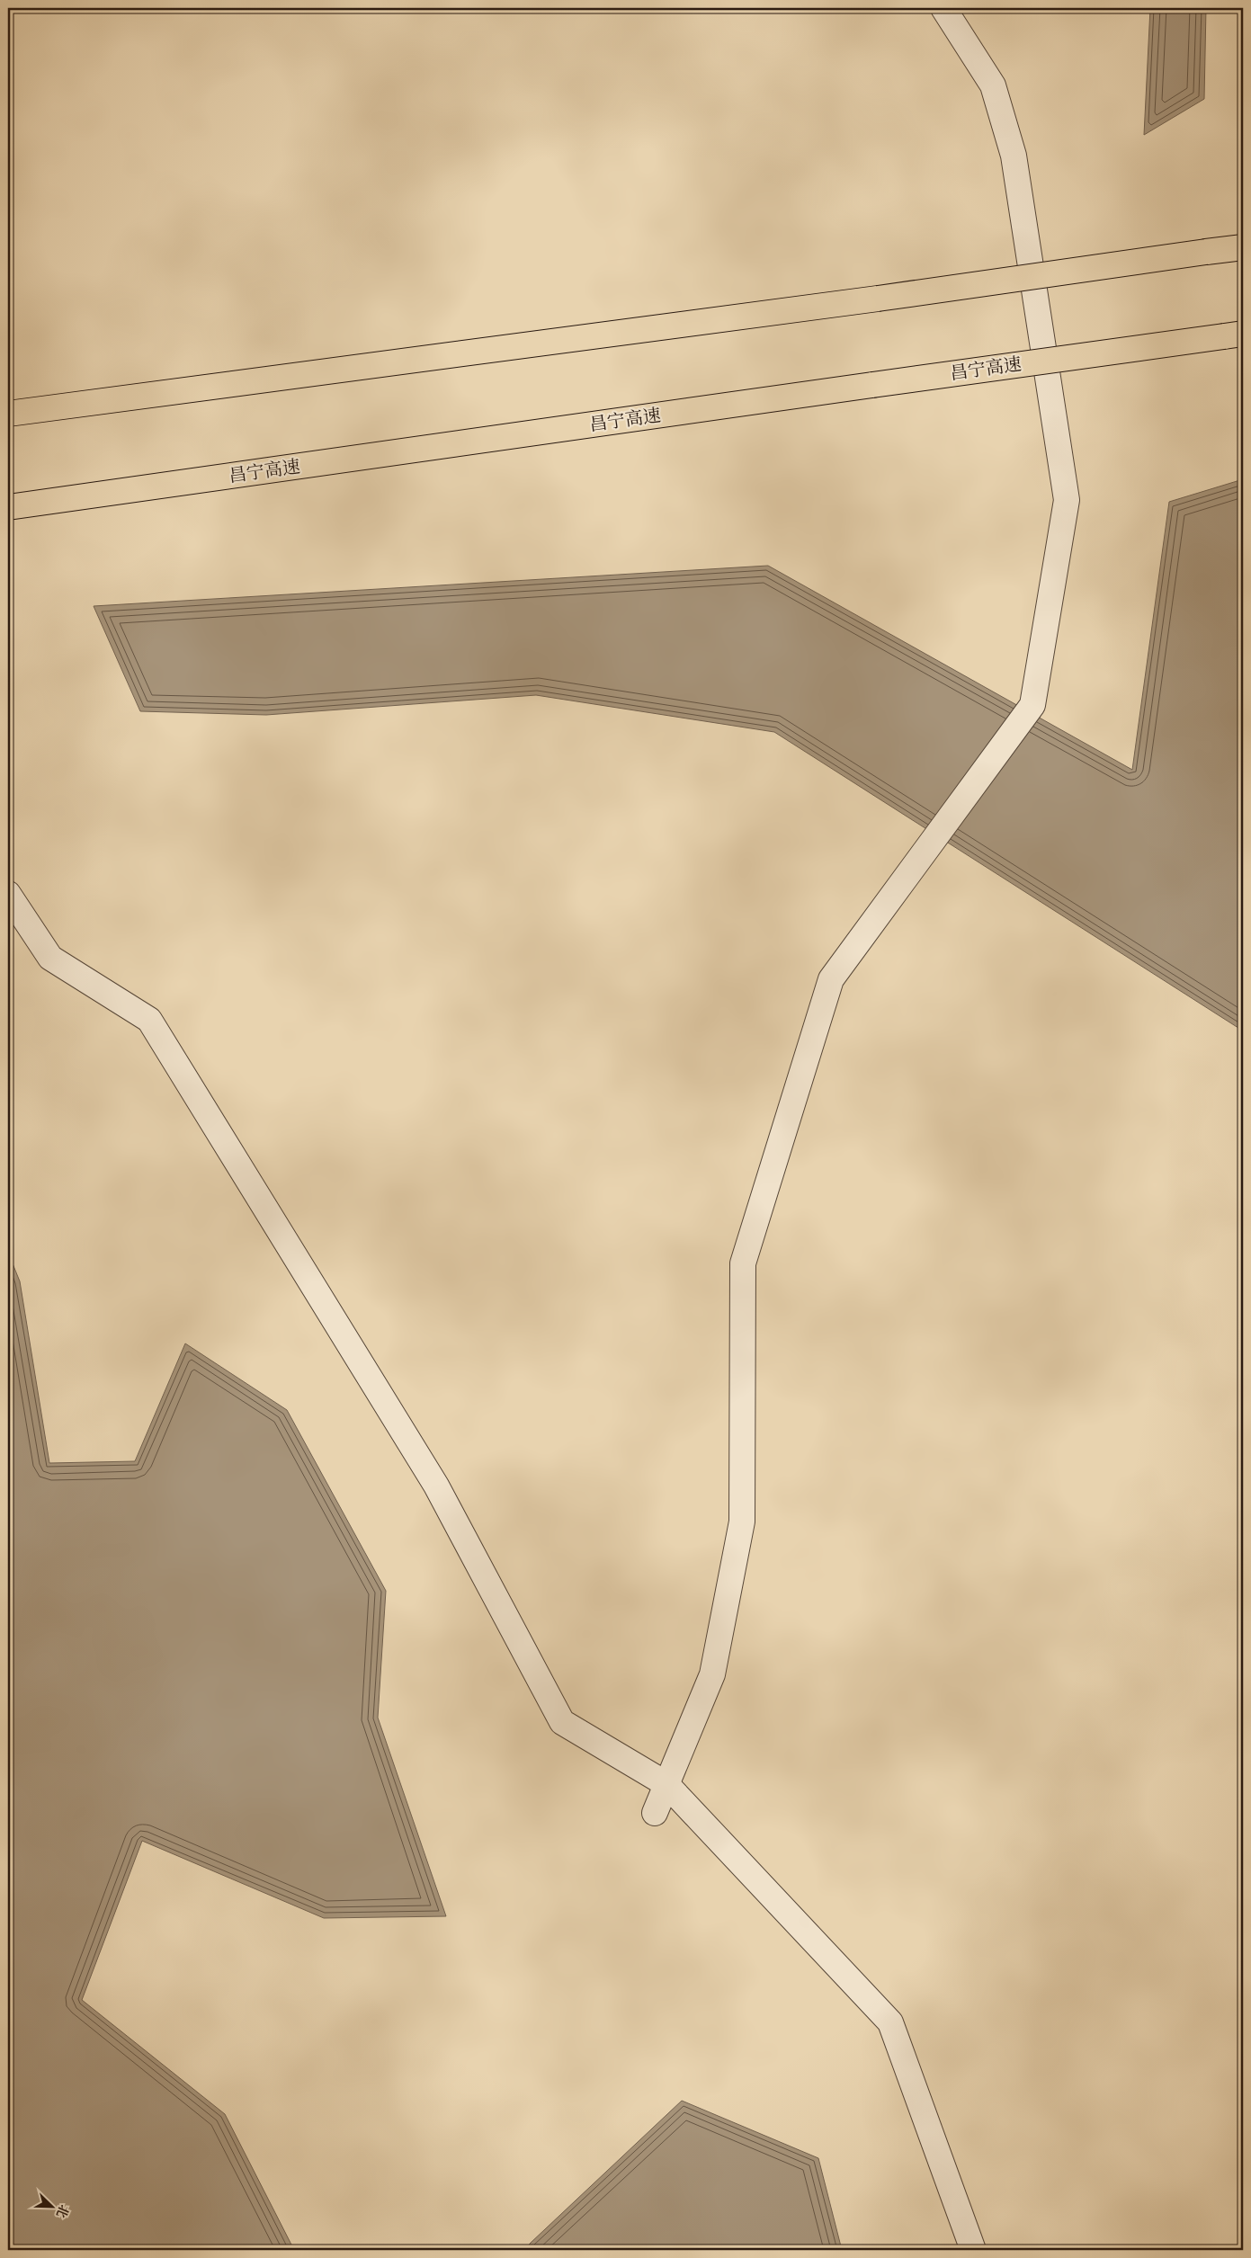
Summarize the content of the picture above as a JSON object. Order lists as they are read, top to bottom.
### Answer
{
  "streets": {
    "highway": ["昌宁高速"]
  },
  "north": "bottom right"
}
